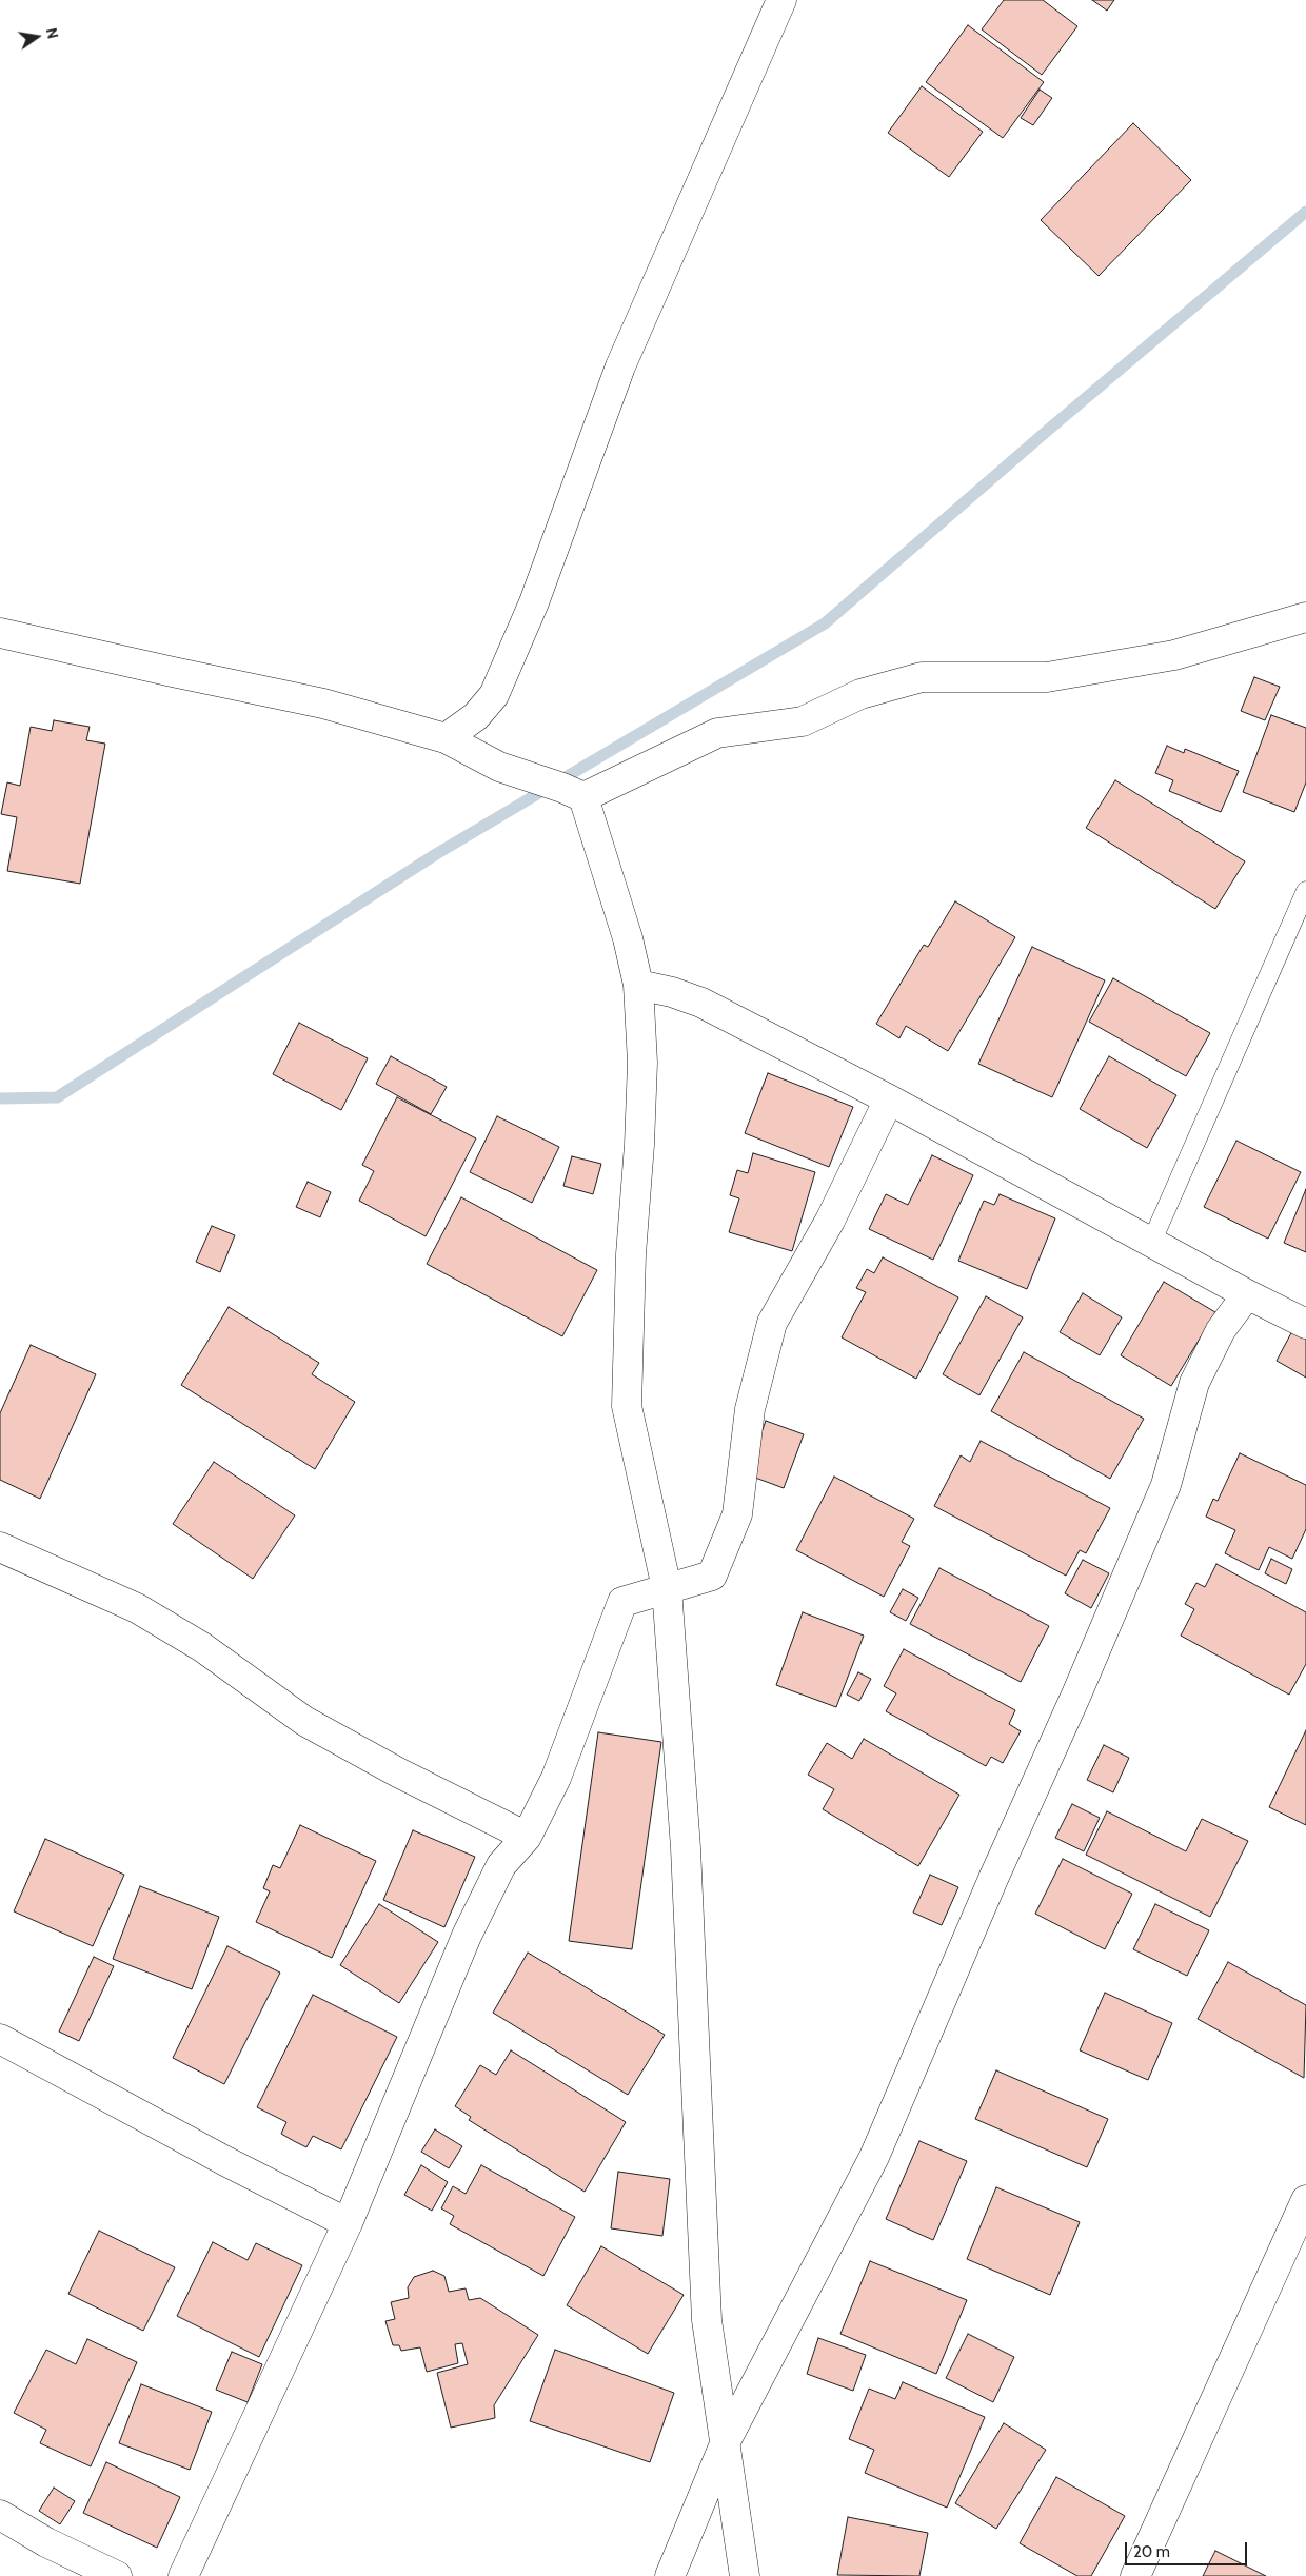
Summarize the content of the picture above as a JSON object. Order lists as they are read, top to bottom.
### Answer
{
  "scale_bar": "20 m",
  "north": "right"
}
